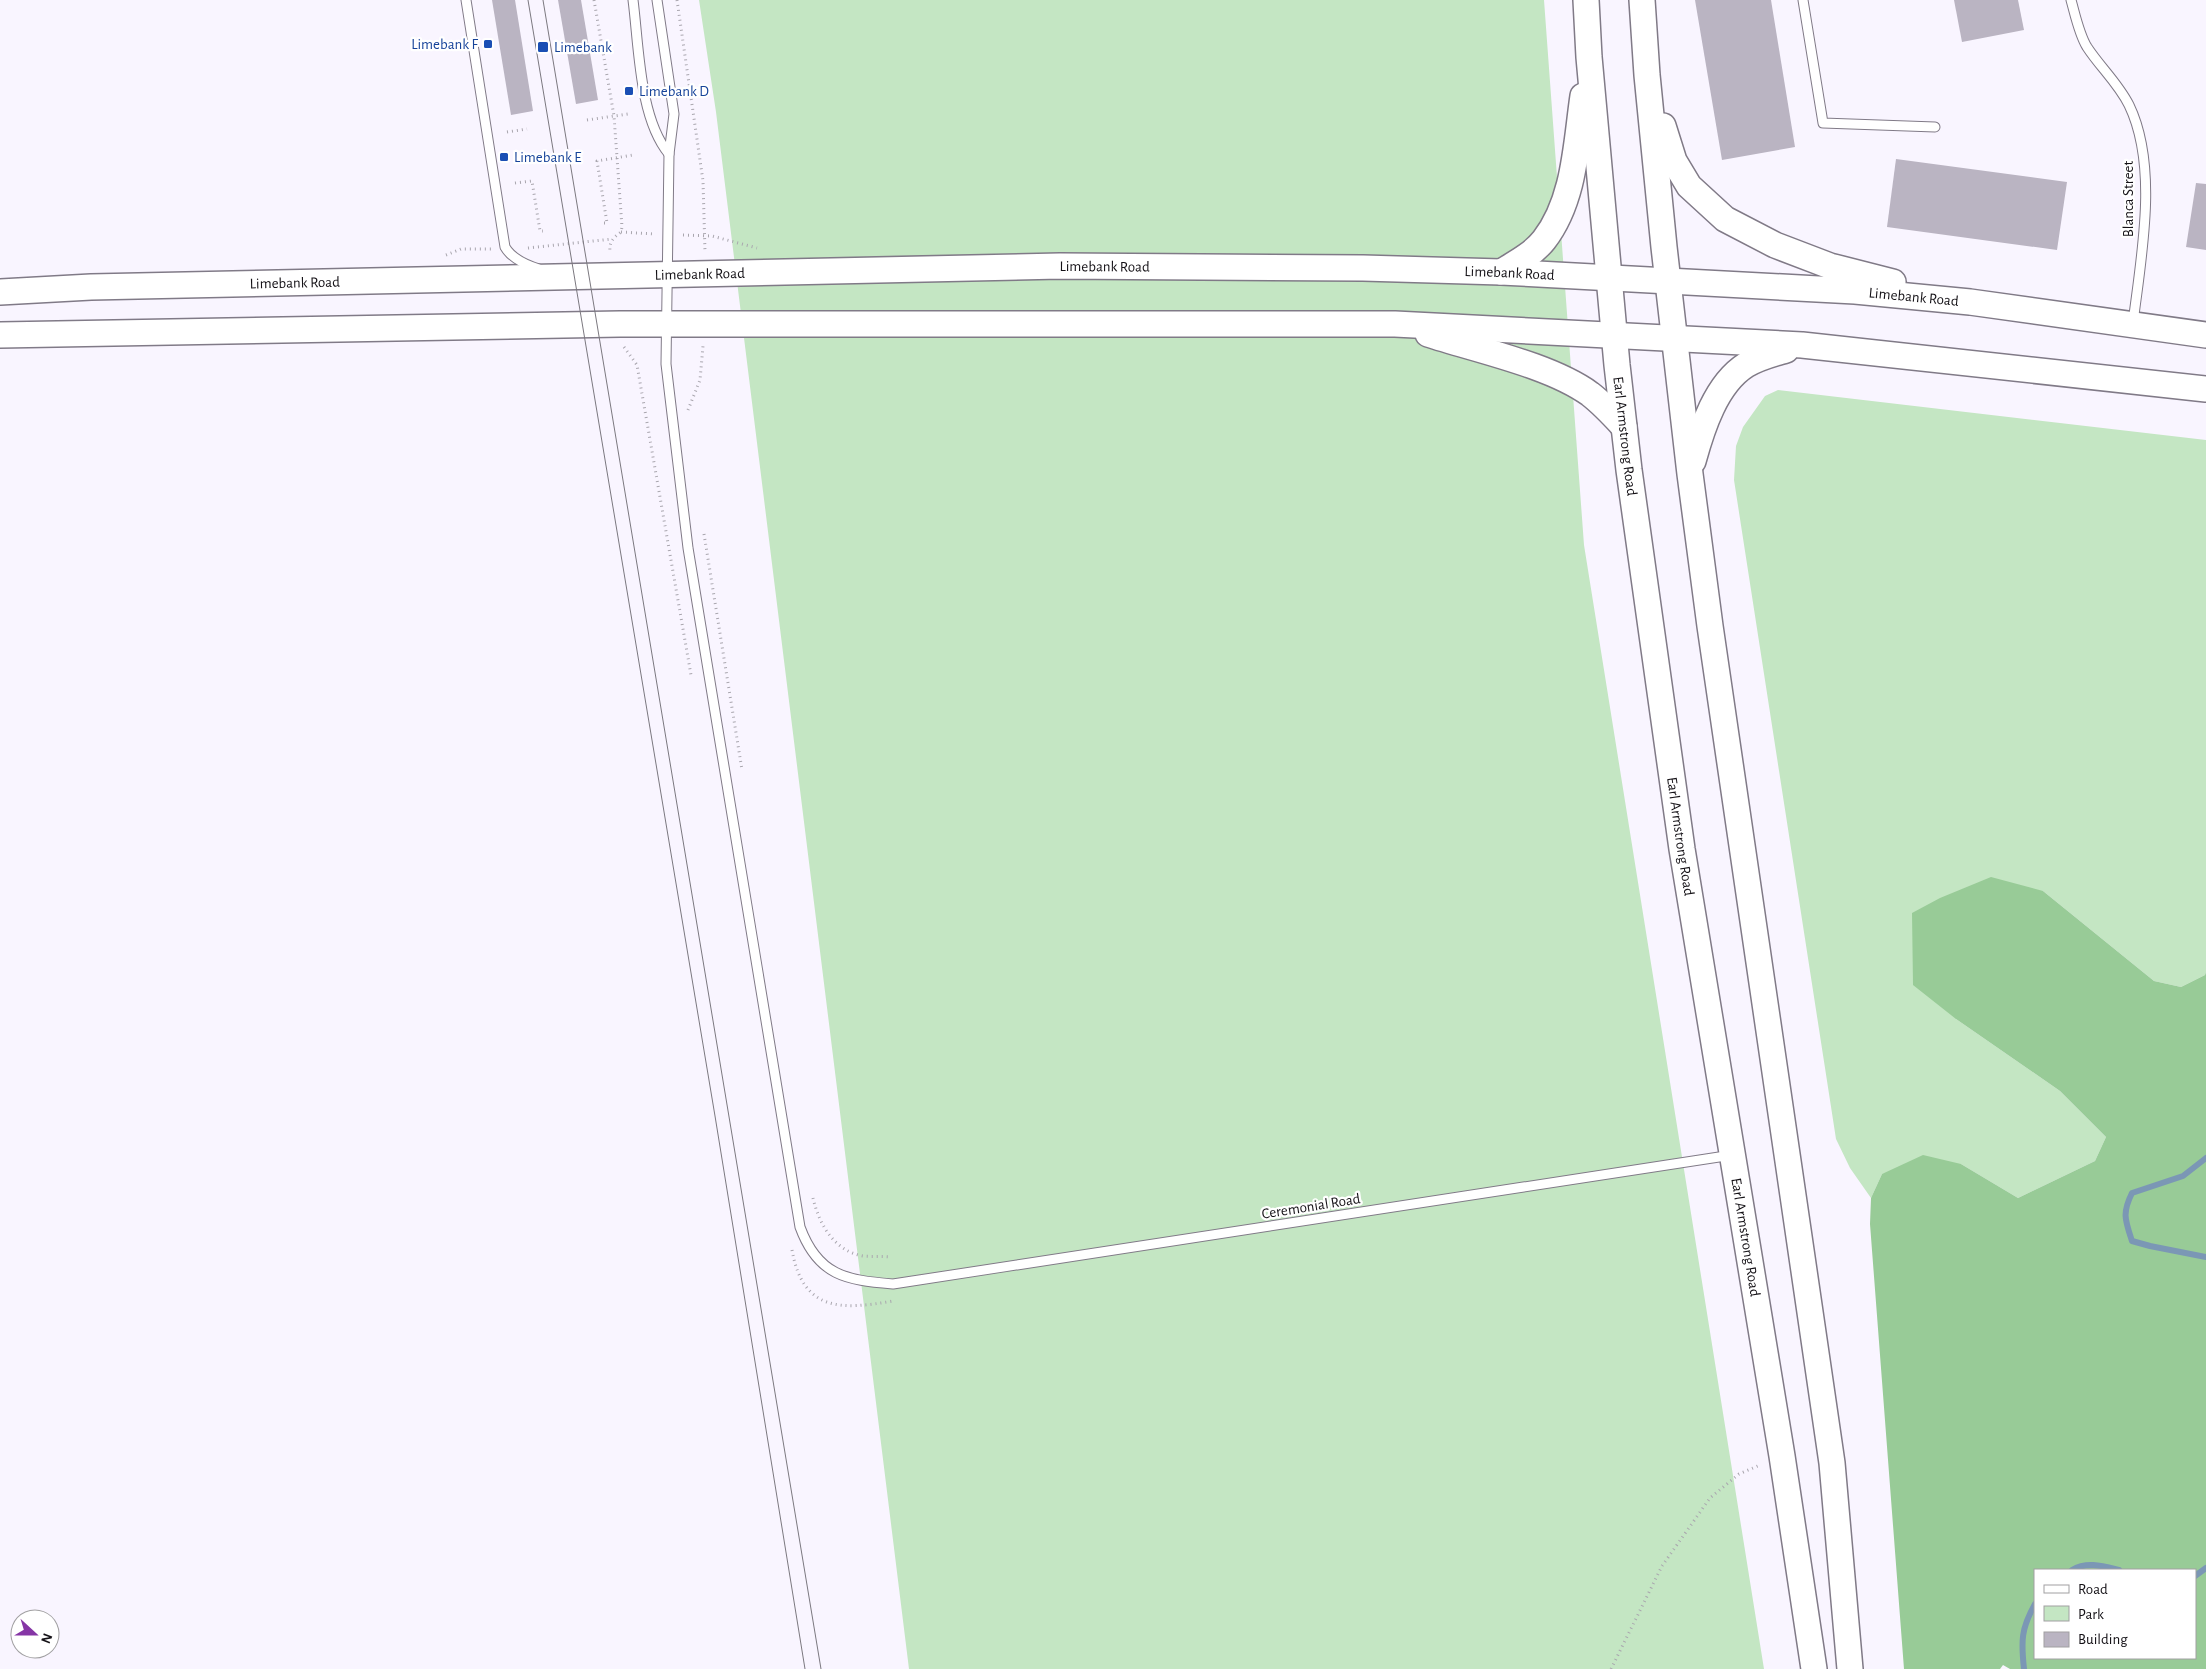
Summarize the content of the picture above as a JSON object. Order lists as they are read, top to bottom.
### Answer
{
  "streets": {
    "main road": ["Limebank Road", "Earl Armstrong Road"],
    "lane": ["Blanca Street", "Ceremonial Road"]
  },
  "crossings": [
    ["Blanca Street", "Limebank Road"],
    ["Limebank Road", "Earl Armstrong Road"],
    ["Limebank Road", "Ceremonial Road"],
    ["Earl Armstrong Road", "Ceremonial Road"]
  ],
  "places": {
    "transit": [
      "Limebank F",
      "Limebank",
      "Limebank D",
      "Limebank E"
    ]
  },
  "legend": ["Road", "Park", "Building"],
  "north": "right"
}
